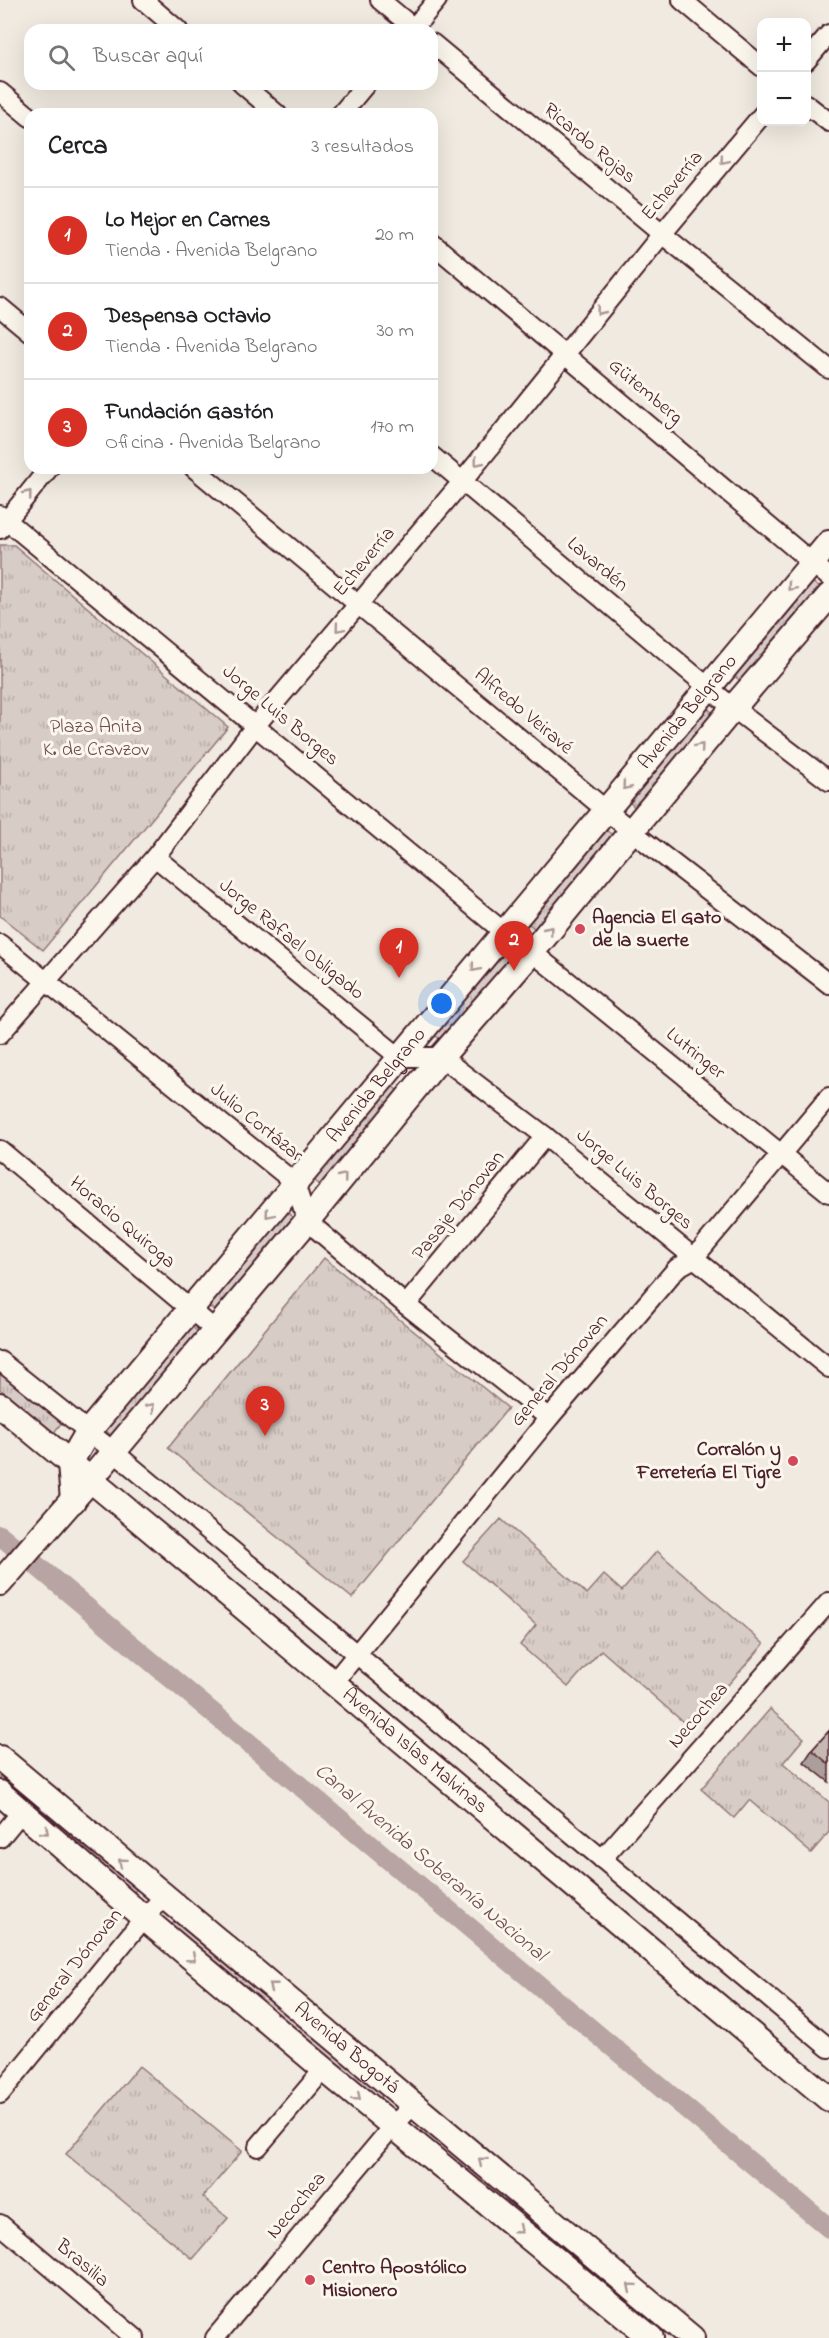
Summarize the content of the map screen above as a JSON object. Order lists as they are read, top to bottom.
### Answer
{
  "streets": {
    "main road": ["Avenida Belgrano", "Avenida Islas Malvinas", "Avenida Bogotá"],
    "street": [
      "Ricardo Rojas",
      "Echeverría",
      "Gütemberg",
      "Lavardén",
      "Alfredo Veiravé",
      "Jorge Luis Borges",
      "Jorge Rafael Obligado",
      "Lutringer",
      "Julio Cortázar",
      "Pasaje Dónovan",
      "Horacio Quiroga",
      "General Dónovan",
      "Necochea",
      "Brasilia"
    ]
  },
  "crossings": [
    ["Ricardo Rojas", "Echeverría"],
    ["Echeverría", "Gütemberg"],
    ["Echeverría", "Lavardén"],
    ["Echeverría", "Alfredo Veiravé"],
    ["Echeverría", "Jorge Luis Borges"],
    ["Echeverría", "Jorge Rafael Obligado"],
    ["Echeverría", "Julio Cortázar"],
    ["Gütemberg", "Avenida Belgrano"],
    ["Lavardén", "Avenida Belgrano"],
    ["Avenida Belgrano", "Alfredo Veiravé"],
    ["Avenida Belgrano", "Jorge Luis Borges"],
    ["Avenida Belgrano", "Jorge Rafael Obligado"],
    ["Avenida Belgrano", "Lutringer"],
    ["Avenida Belgrano", "Julio Cortázar"],
    ["Avenida Belgrano", "Horacio Quiroga"],
    ["Avenida Belgrano", "Avenida Islas Malvinas"],
    ["Jorge Luis Borges", "Lutringer"],
    ["Jorge Luis Borges", "Pasaje Dónovan"],
    ["Jorge Luis Borges", "General Dónovan"],
    ["Lutringer", "General Dónovan"],
    ["General Dónovan", "Avenida Islas Malvinas"],
    ["General Dónovan", "Avenida Bogotá"],
    ["Necochea", "Avenida Islas Malvinas"],
    ["Necochea", "Avenida Bogotá"]
  ],
  "one_way": ["Echeverría"],
  "water": ["Canal Avenida Soberanía Nacional"],
  "parks": ["Plaza Anita K. de Cravzov"],
  "places": ["Agencia El Gato de la suerte", "Corralón y Ferretería El Tigre", "Centro Apostólico Misionero"],
  "page": {
    "map_buttons": ["+", "−"],
    "search": "Buscar aquí",
    "heading": ["Cerca", "3 resultados"],
    "list": [
      {
        "mark": "1",
        "name": "Lo Mejor en Carnes",
        "note": "Tienda · Avenida Belgrano",
        "value": "20 m"
      },
      {
        "mark": "2",
        "name": "Despensa Octavio",
        "note": "Tienda · Avenida Belgrano",
        "value": "30 m"
      },
      {
        "mark": "3",
        "name": "Fundación Gastón",
        "note": "Oficina · Avenida Belgrano",
        "value": "170 m"
      }
    ],
    "pins": ["2", "1", "3"]
  }
}
